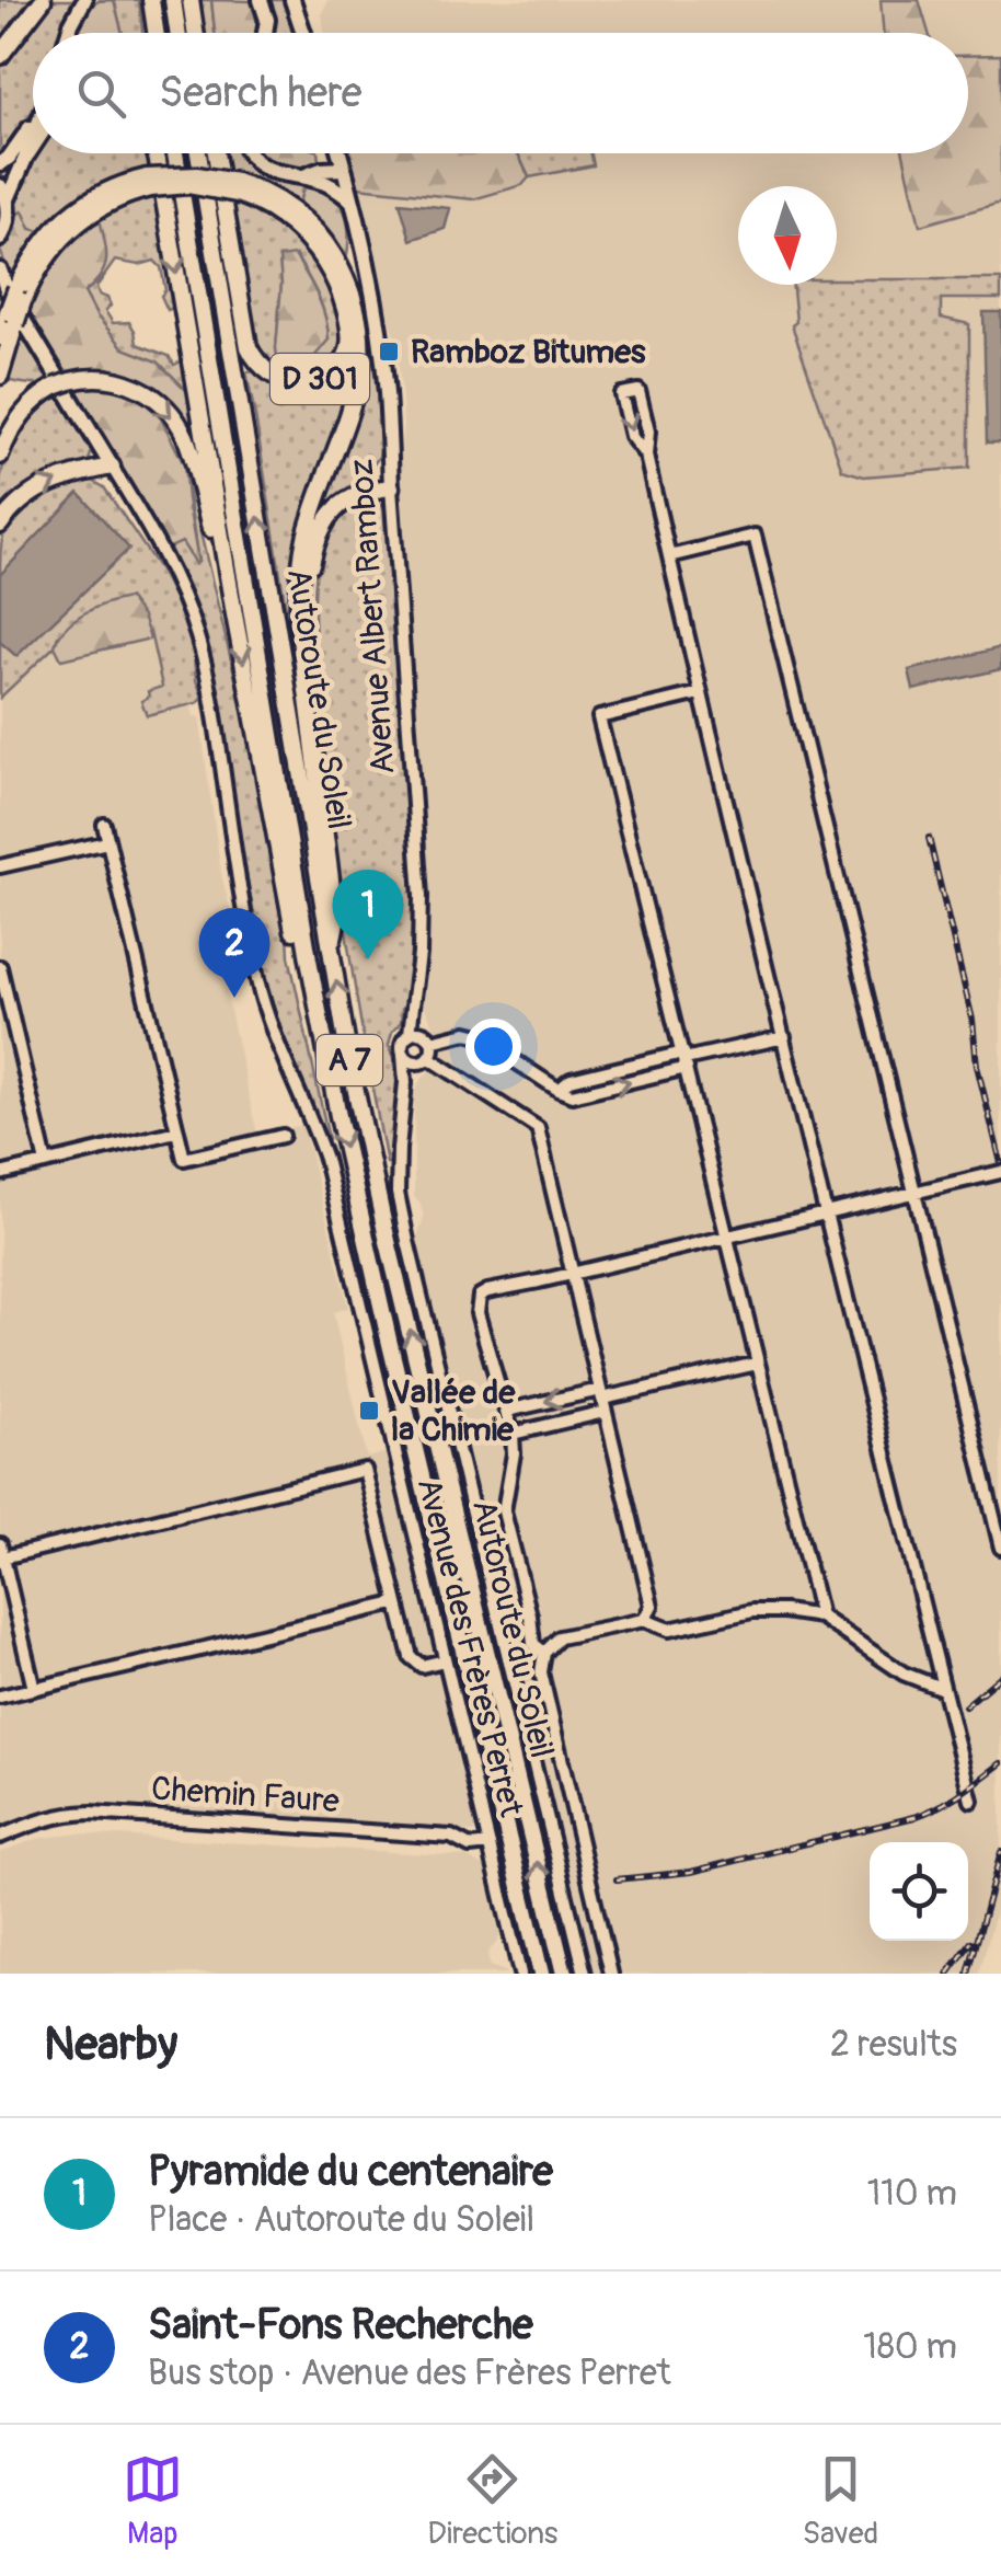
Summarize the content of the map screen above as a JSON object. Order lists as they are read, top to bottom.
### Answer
{
  "streets": {
    "highway": ["D 301", "Autoroute du Soleil", "A 7"],
    "main road": ["Avenue Albert Ramboz", "Avenue des Frères Perret"],
    "street": ["Chemin Faure"]
  },
  "crossings": [
    ["D 301", "Autoroute du Soleil"],
    ["D 301", "Avenue des Frères Perret"],
    ["Avenue des Frères Perret", "Chemin Faure"]
  ],
  "places": {
    "transit": ["Ramboz Bitumes", "Vallée de la Chimie"]
  },
  "north": "bottom",
  "page": {
    "search": "Search here",
    "pins": ["1", "2"],
    "heading": ["Nearby", "2 results"],
    "list": [
      {
        "mark": "1",
        "name": "Pyramide du centenaire",
        "note": "Place · Autoroute du Soleil",
        "value": "110 m"
      },
      {
        "mark": "2",
        "name": "Saint-Fons Recherche",
        "note": "Bus stop · Avenue des Frères Perret",
        "value": "180 m"
      }
    ],
    "nav": ["Map", "Directions", "Saved"]
  }
}
